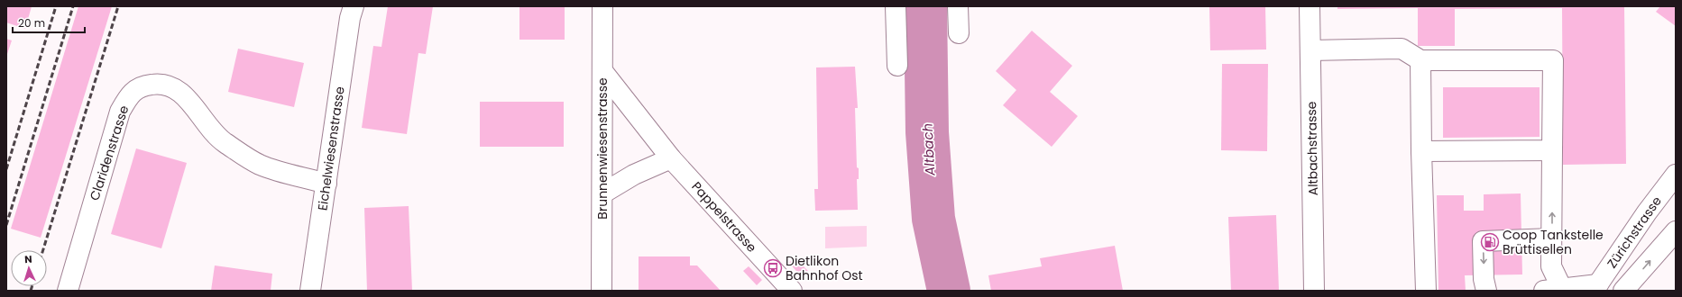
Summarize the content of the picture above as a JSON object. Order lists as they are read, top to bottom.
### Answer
{
  "streets": {
    "street": [
      "Eichelwiesenstrasse",
      "Brunnenwiesenstrasse",
      "Altbachstrasse",
      "Claridenstrasse",
      "Pappelstrasse",
      "Zürichstrasse"
    ]
  },
  "crossings": [
    ["Eichelwiesenstrasse", "Claridenstrasse"],
    ["Brunnenwiesenstrasse", "Pappelstrasse"]
  ],
  "water": ["Altbach"],
  "places": {
    "fuel station": ["Coop Tankstelle Brüttisellen"],
    "bus stop": ["Dietlikon Bahnhof Ost"]
  },
  "scale_bar": "20 m",
  "north": "top"
}
